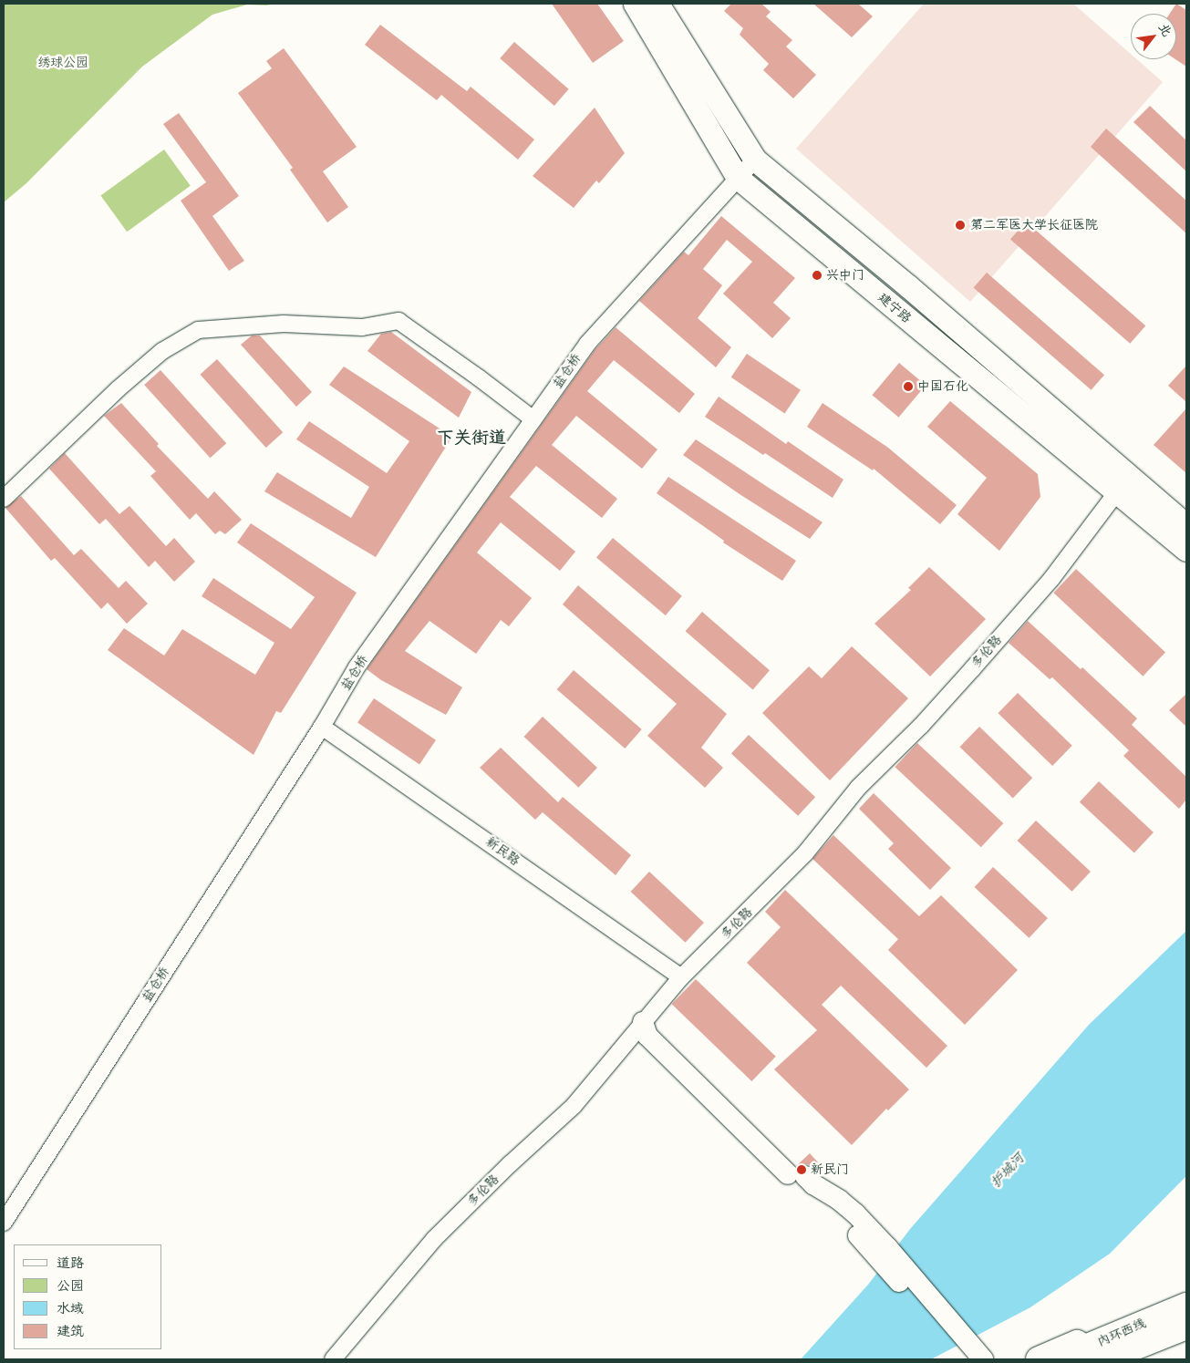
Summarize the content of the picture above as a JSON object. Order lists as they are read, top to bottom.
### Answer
{
  "streets": {
    "main road": ["建宁路", "内环西线"],
    "street": ["盐仓桥", "多伦路", "新民路"]
  },
  "crossings": [
    ["建宁路", "盐仓桥"],
    ["建宁路", "多伦路"],
    ["盐仓桥", "新民路"],
    ["多伦路", "新民路"]
  ],
  "districts": ["下关街道"],
  "water": ["护城河"],
  "parks": ["绣球公园"],
  "places": [
    "第二军医大学长征医院",
    "兴中门",
    "中国石化",
    "新民门"
  ],
  "legend": [
    "道路",
    "公园",
    "水域",
    "建筑"
  ],
  "north": "top right"
}
